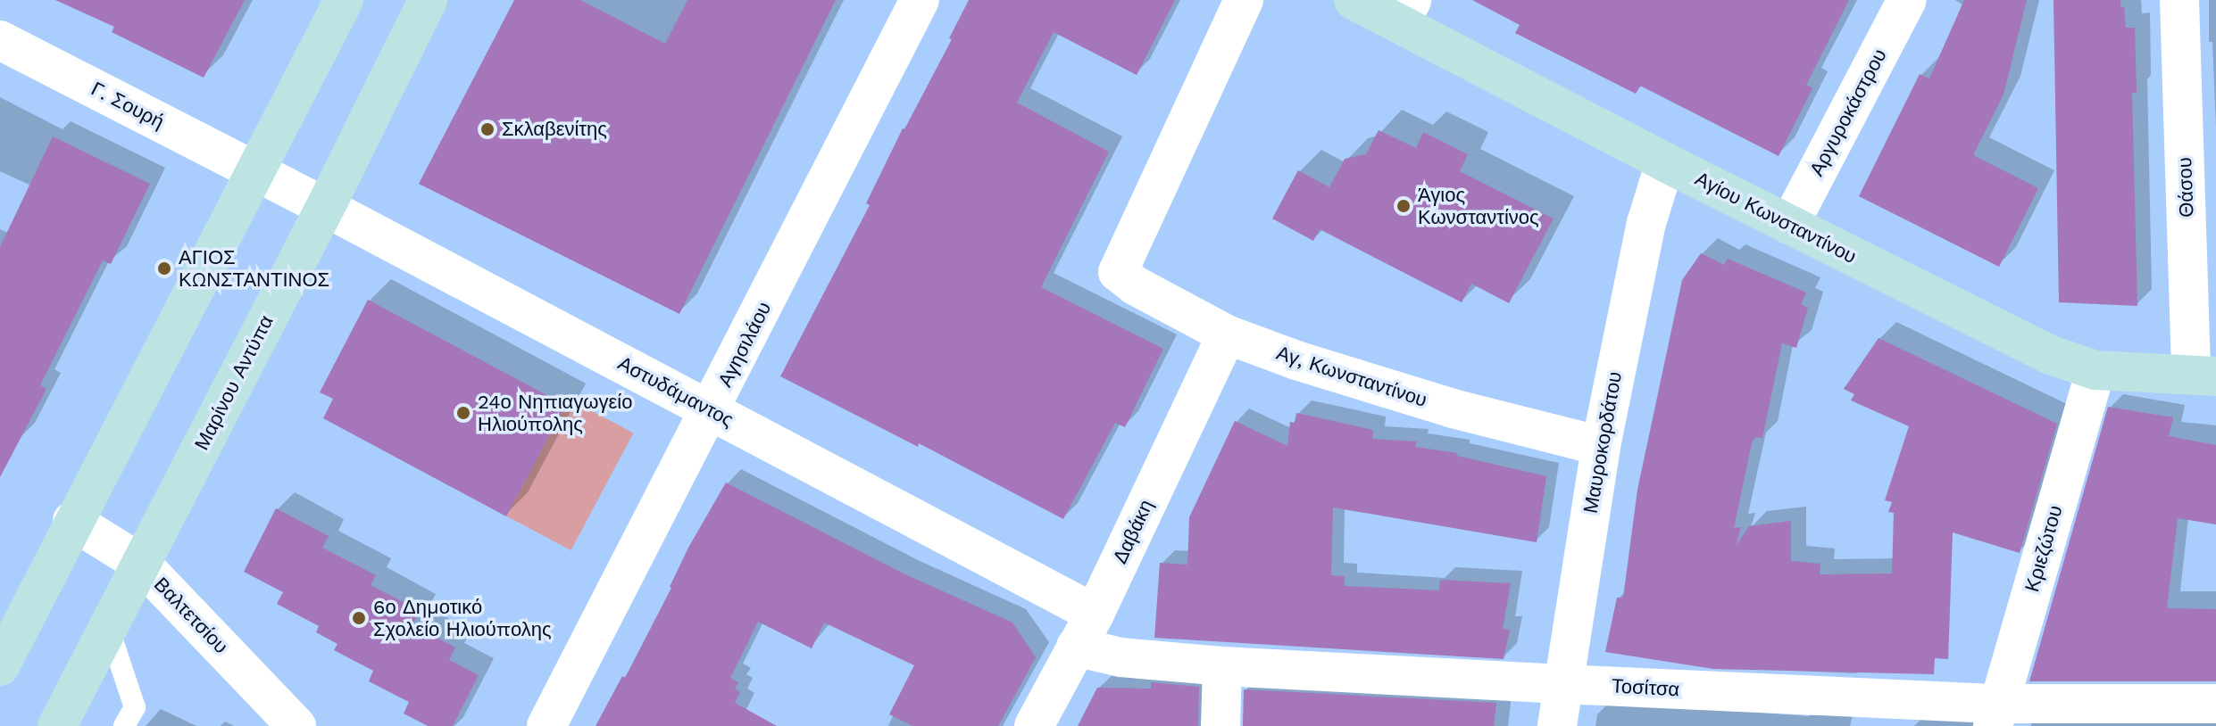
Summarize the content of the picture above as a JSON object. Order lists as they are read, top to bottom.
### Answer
{
  "streets": {
    "main road": ["Αγίου Κωνσταντίνου", "Μαρίνου Αντύπα"],
    "street": [
      "Γ. Σουρή",
      "Αργυροκάστρου",
      "Θάσου",
      "Αγησιλάου",
      "Αγ, Κωνσταντίνου",
      "Αστυδάμαντος",
      "Μαυροκορδάτου",
      "Δαβάκη",
      "Κριεζώτου",
      "Βαλτετσίου",
      "Τοσίτσα"
    ]
  },
  "crossings": [
    ["Γ. Σουρή", "Αστυδάμαντος"],
    ["Αργυροκάστρου", "Αγίου Κωνσταντίνου"],
    ["Θάσου", "Αγίου Κωνσταντίνου"],
    ["Αγίου Κωνσταντίνου", "Μαυροκορδάτου"],
    ["Αγίου Κωνσταντίνου", "Κριεζώτου"],
    ["Αγησιλάου", "Αστυδάμαντος"],
    ["Αγ, Κωνσταντίνου", "Μαυροκορδάτου"],
    ["Αγ, Κωνσταντίνου", "Δαβάκη"],
    ["Μαρίνου Αντύπα", "Αστυδάμαντος"],
    ["Μαρίνου Αντύπα", "Βαλτετσίου"],
    ["Αστυδάμαντος", "Δαβάκη"],
    ["Αστυδάμαντος", "Τοσίτσα"],
    ["Μαυροκορδάτου", "Τοσίτσα"],
    ["Δαβάκη", "Τοσίτσα"],
    ["Κριεζώτου", "Τοσίτσα"]
  ],
  "places": [
    "Σκλαβενίτης",
    "Άγιος Κωνσταντίνος",
    "ΑΓΙΟΣ ΚΩΝΣΤΑΝΤΙΝΟΣ",
    "24ο Νηπιαγωγείο Ηλιούπολης",
    "6ο Δημοτικό Σχολείο Ηλιούπολης"
  ]
}
